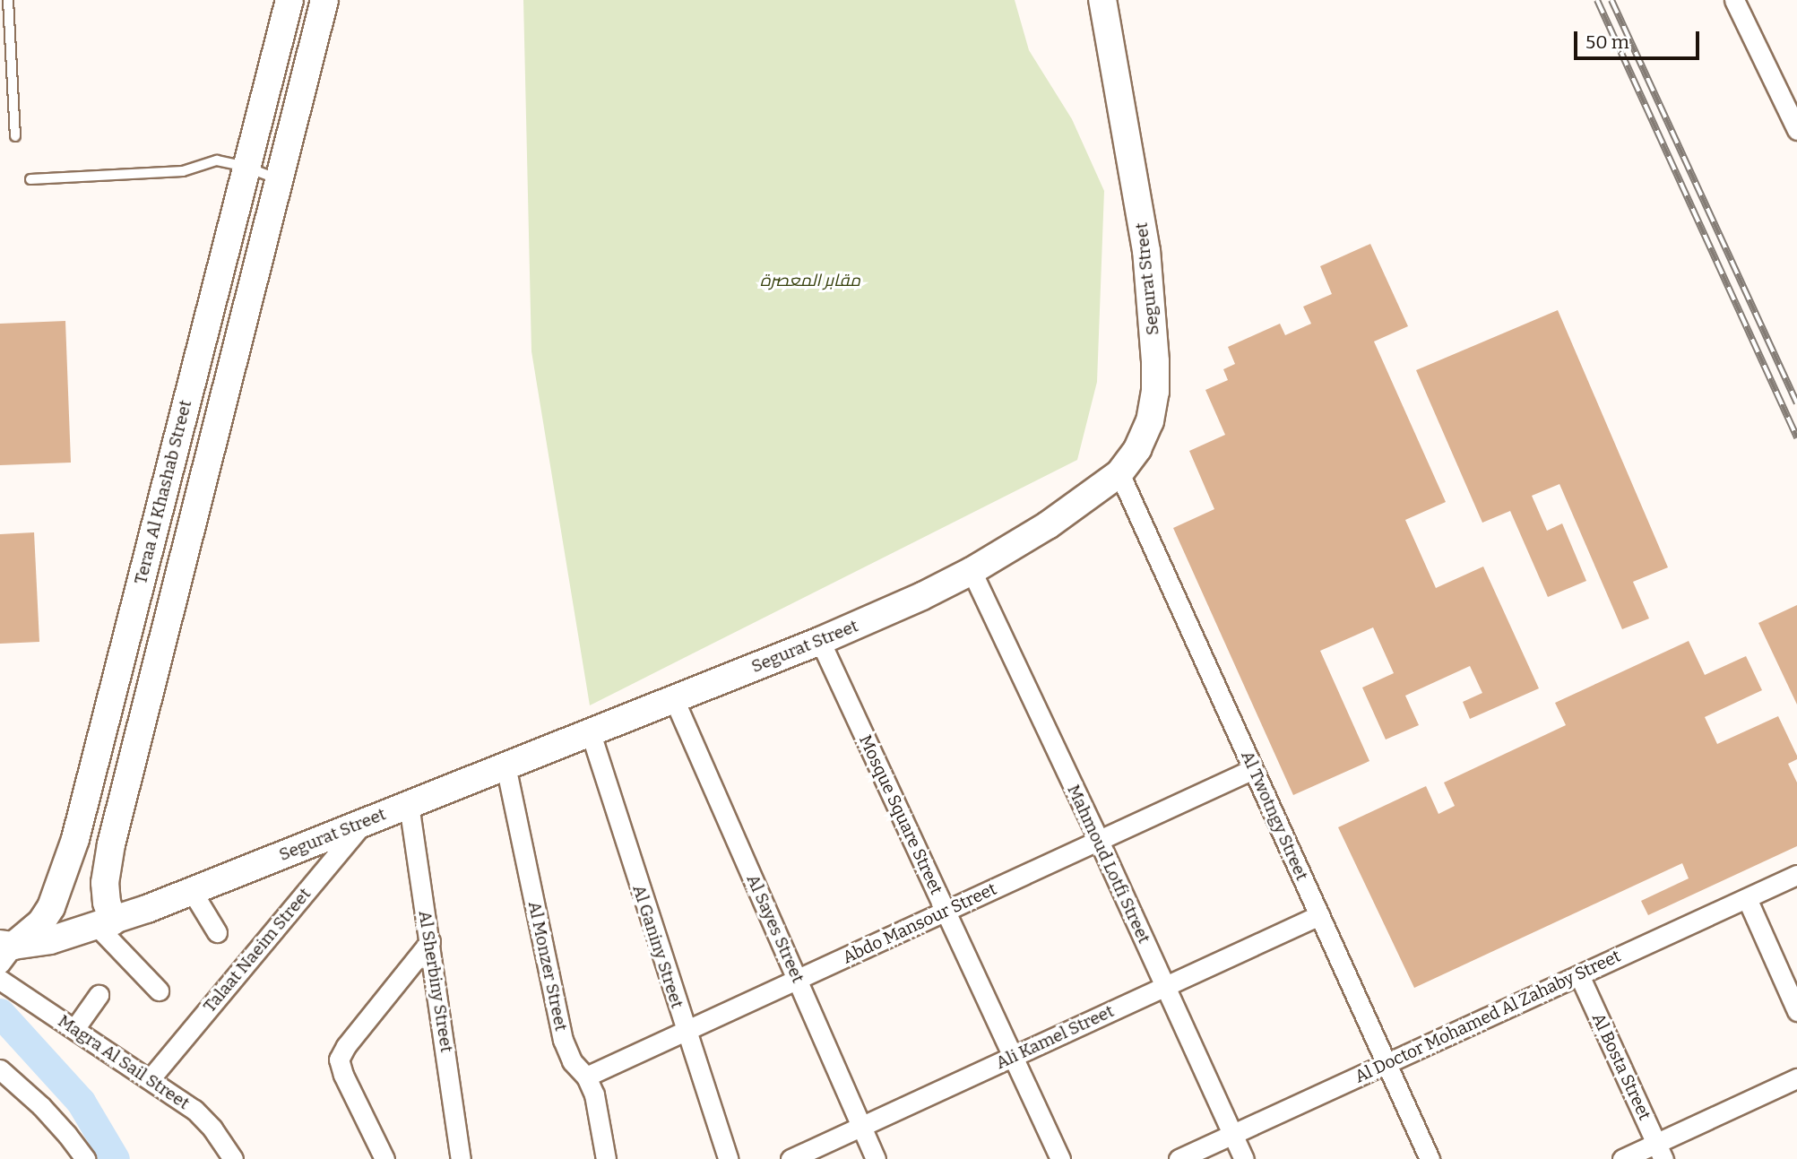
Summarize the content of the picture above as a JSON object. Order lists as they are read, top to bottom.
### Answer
{
  "streets": {
    "street": [
      "Segurat Street",
      "Teraa Al Khashab Street",
      "Mosque Square Street",
      "Al Twotngy Street",
      "Mahmoud Lotfi Street",
      "Abdo Mansour Street",
      "Al Sayes Street",
      "Al Ganiny Street",
      "Talaat Naeim Street",
      "Al Monzer Street",
      "Al Sherbiny Street",
      "Al Doctor Mohamed Al Zahaby Street",
      "Ali Kamel Street",
      "Magra Al Sail Street",
      "Al Bosta Street"
    ]
  },
  "crossings": [
    ["Segurat Street", "Teraa Al Khashab Street"],
    ["Segurat Street", "Mosque Square Street"],
    ["Segurat Street", "Al Twotngy Street"],
    ["Segurat Street", "Mahmoud Lotfi Street"],
    ["Segurat Street", "Al Sayes Street"],
    ["Segurat Street", "Al Ganiny Street"],
    ["Segurat Street", "Talaat Naeim Street"],
    ["Segurat Street", "Al Monzer Street"],
    ["Segurat Street", "Al Sherbiny Street"],
    ["Mosque Square Street", "Abdo Mansour Street"],
    ["Mosque Square Street", "Ali Kamel Street"],
    ["Al Twotngy Street", "Abdo Mansour Street"],
    ["Al Twotngy Street", "Al Doctor Mohamed Al Zahaby Street"],
    ["Al Twotngy Street", "Ali Kamel Street"],
    ["Mahmoud Lotfi Street", "Abdo Mansour Street"],
    ["Mahmoud Lotfi Street", "Al Doctor Mohamed Al Zahaby Street"],
    ["Mahmoud Lotfi Street", "Ali Kamel Street"],
    ["Abdo Mansour Street", "Al Sayes Street"],
    ["Abdo Mansour Street", "Al Ganiny Street"],
    ["Abdo Mansour Street", "Al Monzer Street"],
    ["Al Sayes Street", "Ali Kamel Street"],
    ["Talaat Naeim Street", "Magra Al Sail Street"],
    ["Al Doctor Mohamed Al Zahaby Street", "Al Bosta Street"]
  ],
  "parks": ["مقابر المعصرة"],
  "scale_bar": "50 m"
}
